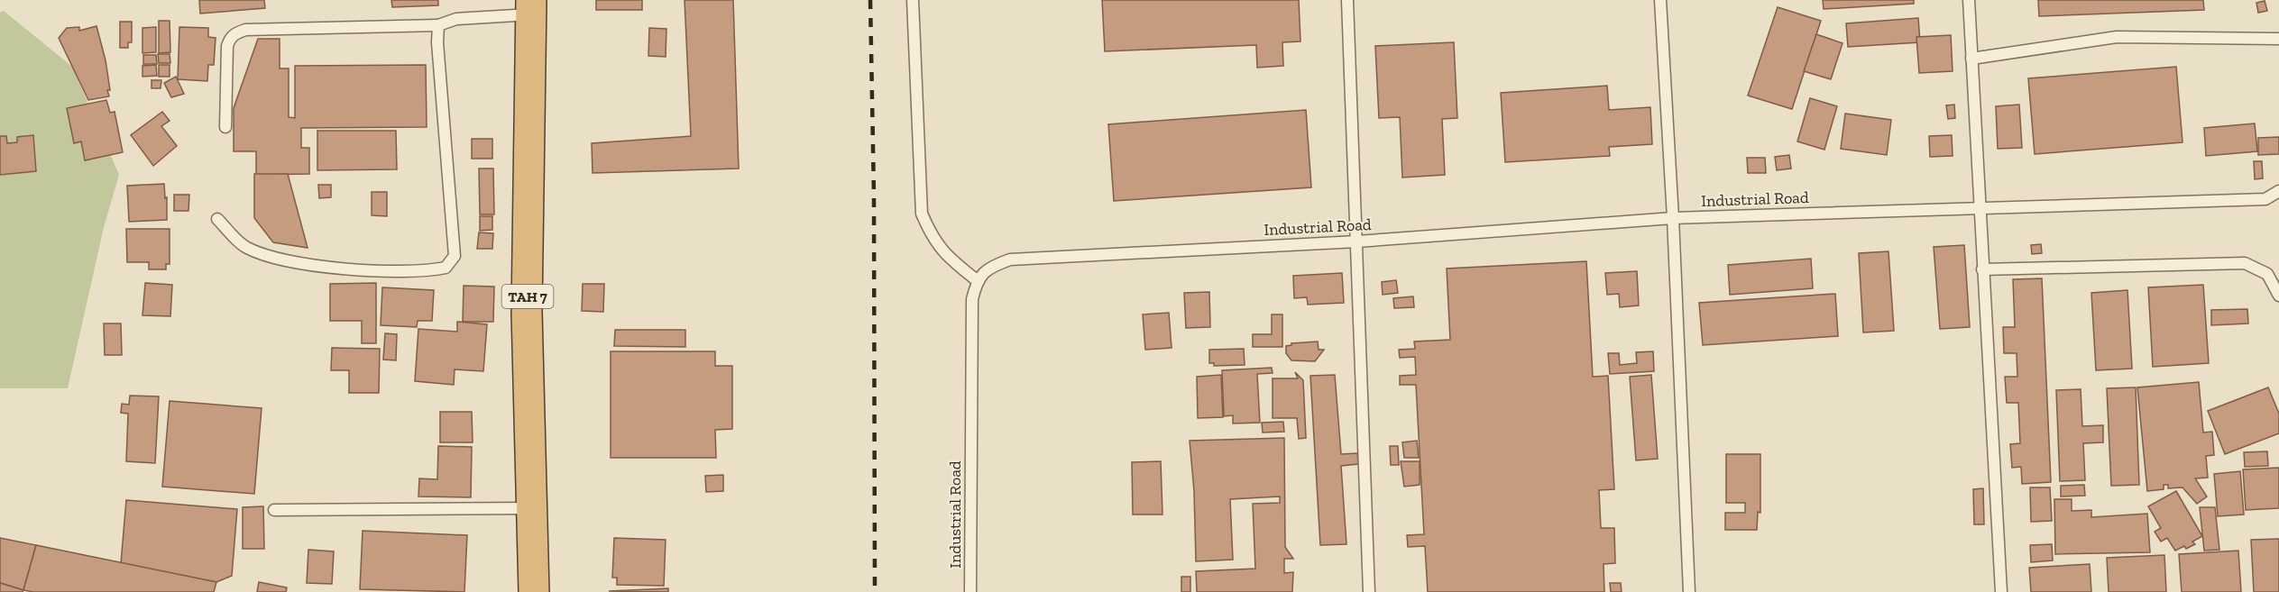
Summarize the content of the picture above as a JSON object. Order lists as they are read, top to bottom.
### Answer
{
  "streets": {
    "highway": ["TAH 7"],
    "lane": ["Industrial Road"]
  }
}
